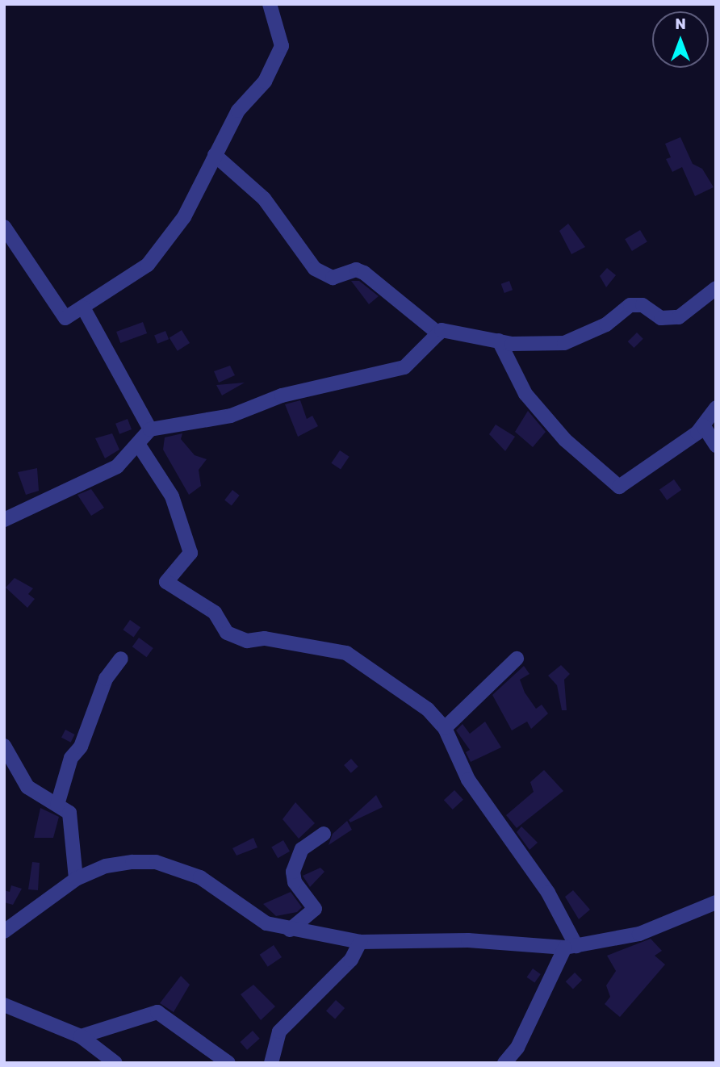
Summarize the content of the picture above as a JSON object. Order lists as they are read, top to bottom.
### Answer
{
  "north": "top"
}
